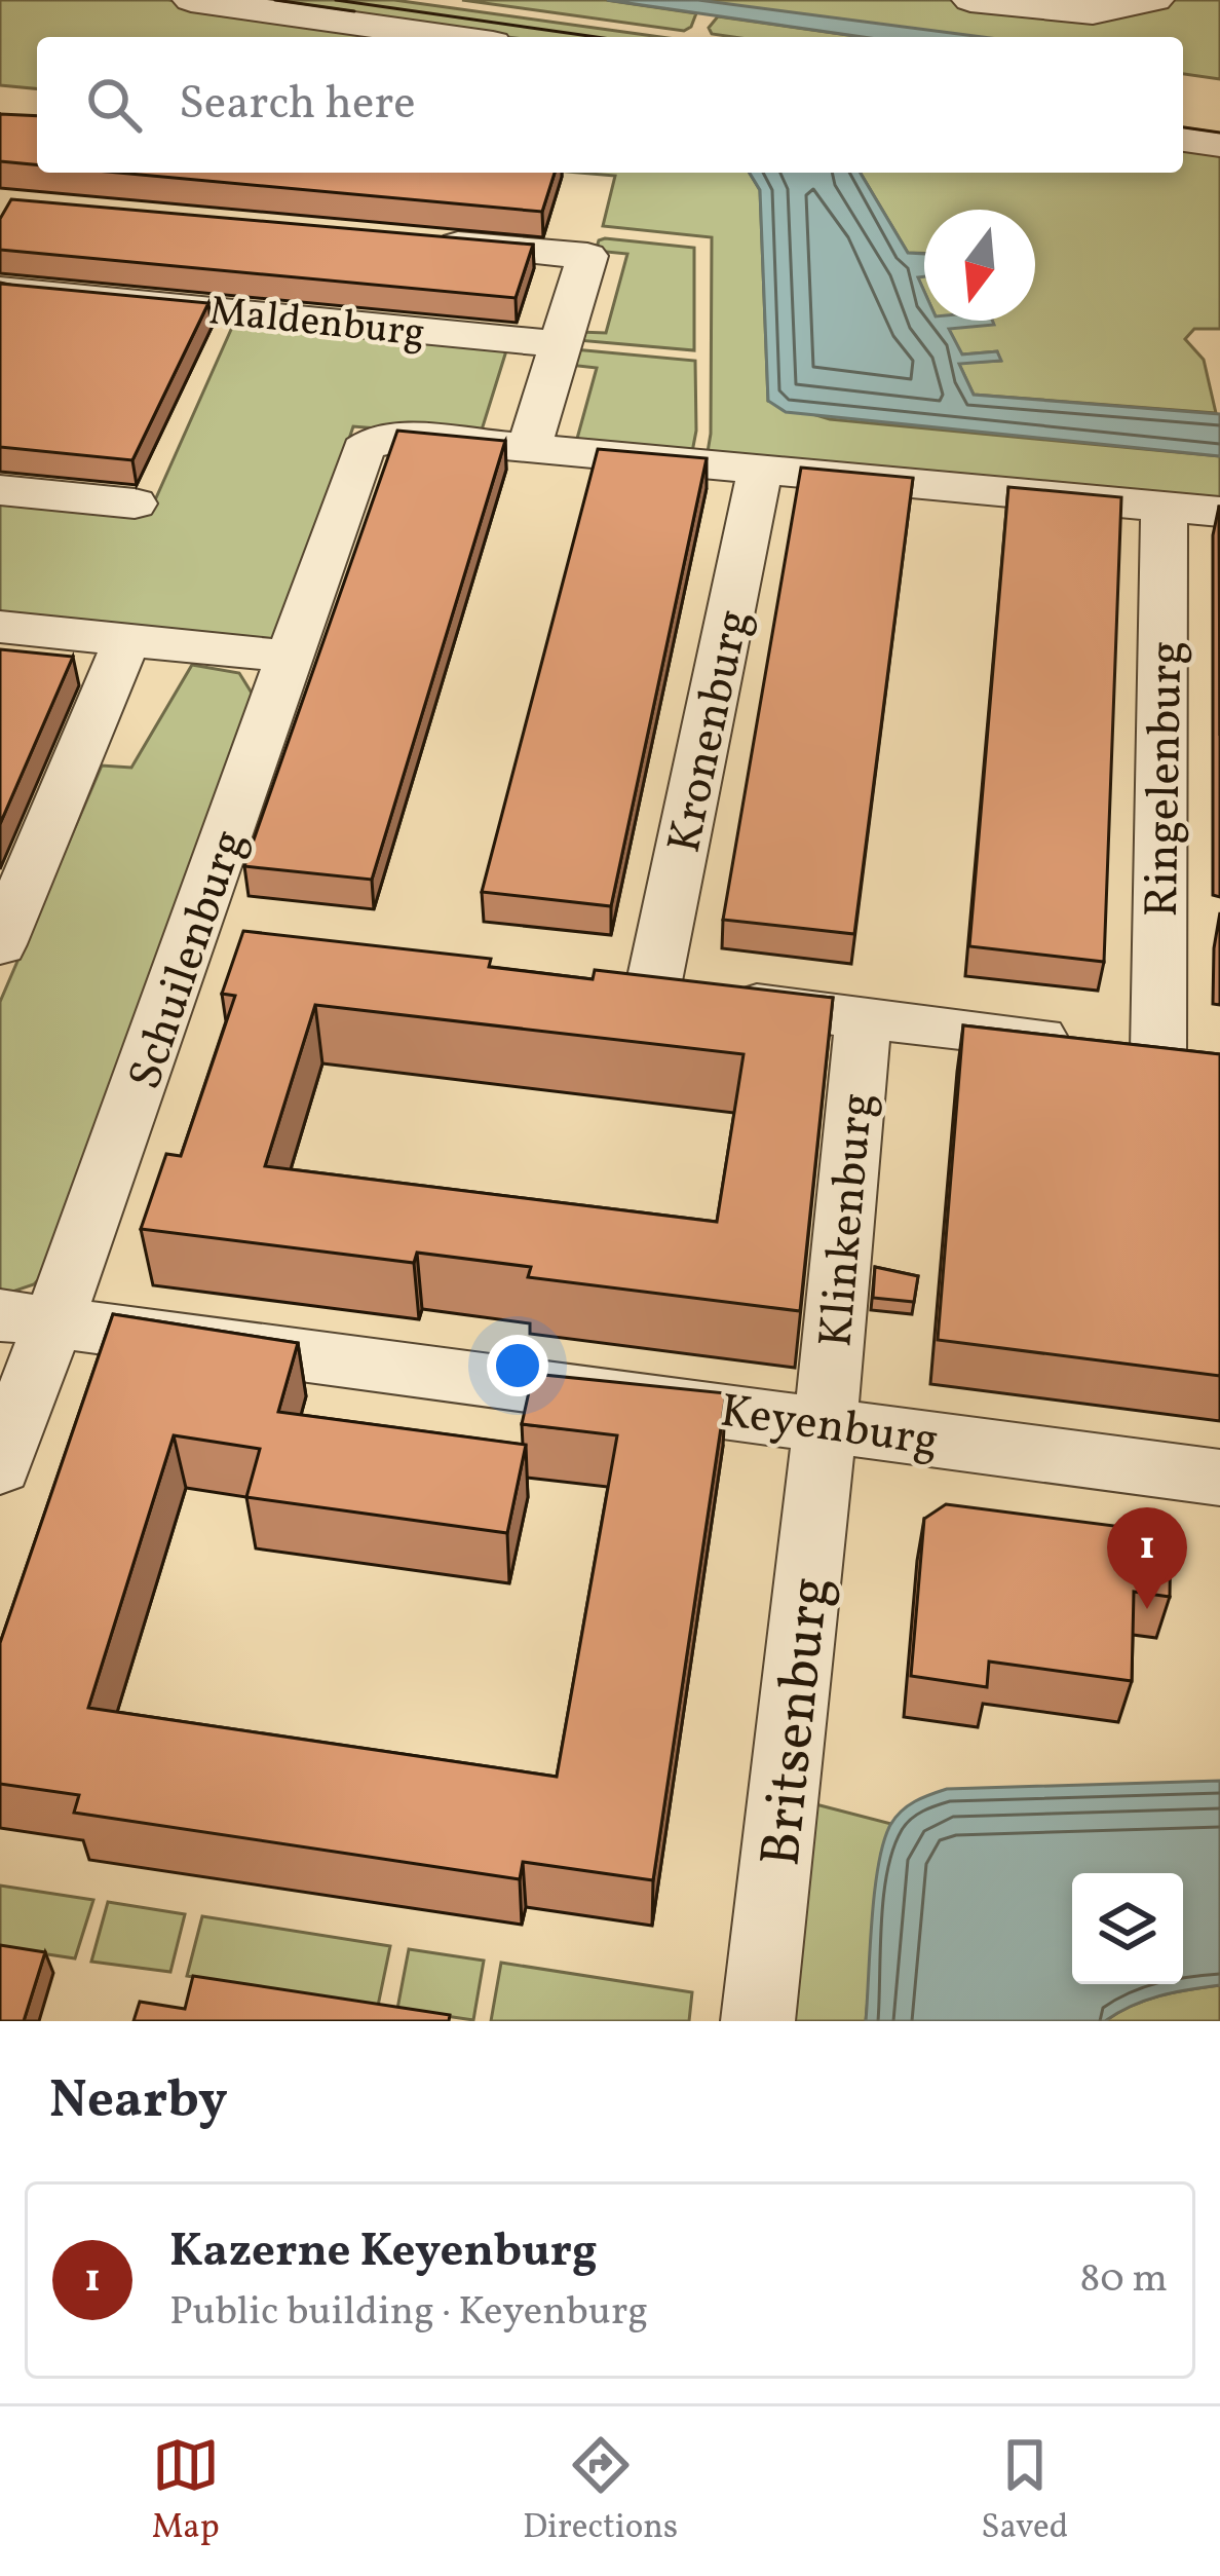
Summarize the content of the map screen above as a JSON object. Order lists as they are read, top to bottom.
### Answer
{
  "streets": {
    "street": [
      "Maldenburg",
      "Kronenburg",
      "Ringelenburg",
      "Schuilenburg",
      "Klinkenburg",
      "Keyenburg",
      "Britsenburg"
    ]
  },
  "crossings": [
    ["Kronenburg", "Ringelenburg"],
    ["Kronenburg", "Klinkenburg"],
    ["Ringelenburg", "Klinkenburg"],
    ["Schuilenburg", "Keyenburg"],
    ["Klinkenburg", "Keyenburg"],
    ["Klinkenburg", "Britsenburg"],
    ["Keyenburg", "Britsenburg"]
  ],
  "north": "bottom",
  "page": {
    "search": "Search here",
    "pins": "1",
    "heading": "Nearby",
    "list": [
      {
        "mark": "1",
        "name": "Kazerne Keyenburg",
        "note": "Public building · Keyenburg",
        "value": "80 m"
      }
    ],
    "nav": ["Map", "Directions", "Saved"]
  }
}
